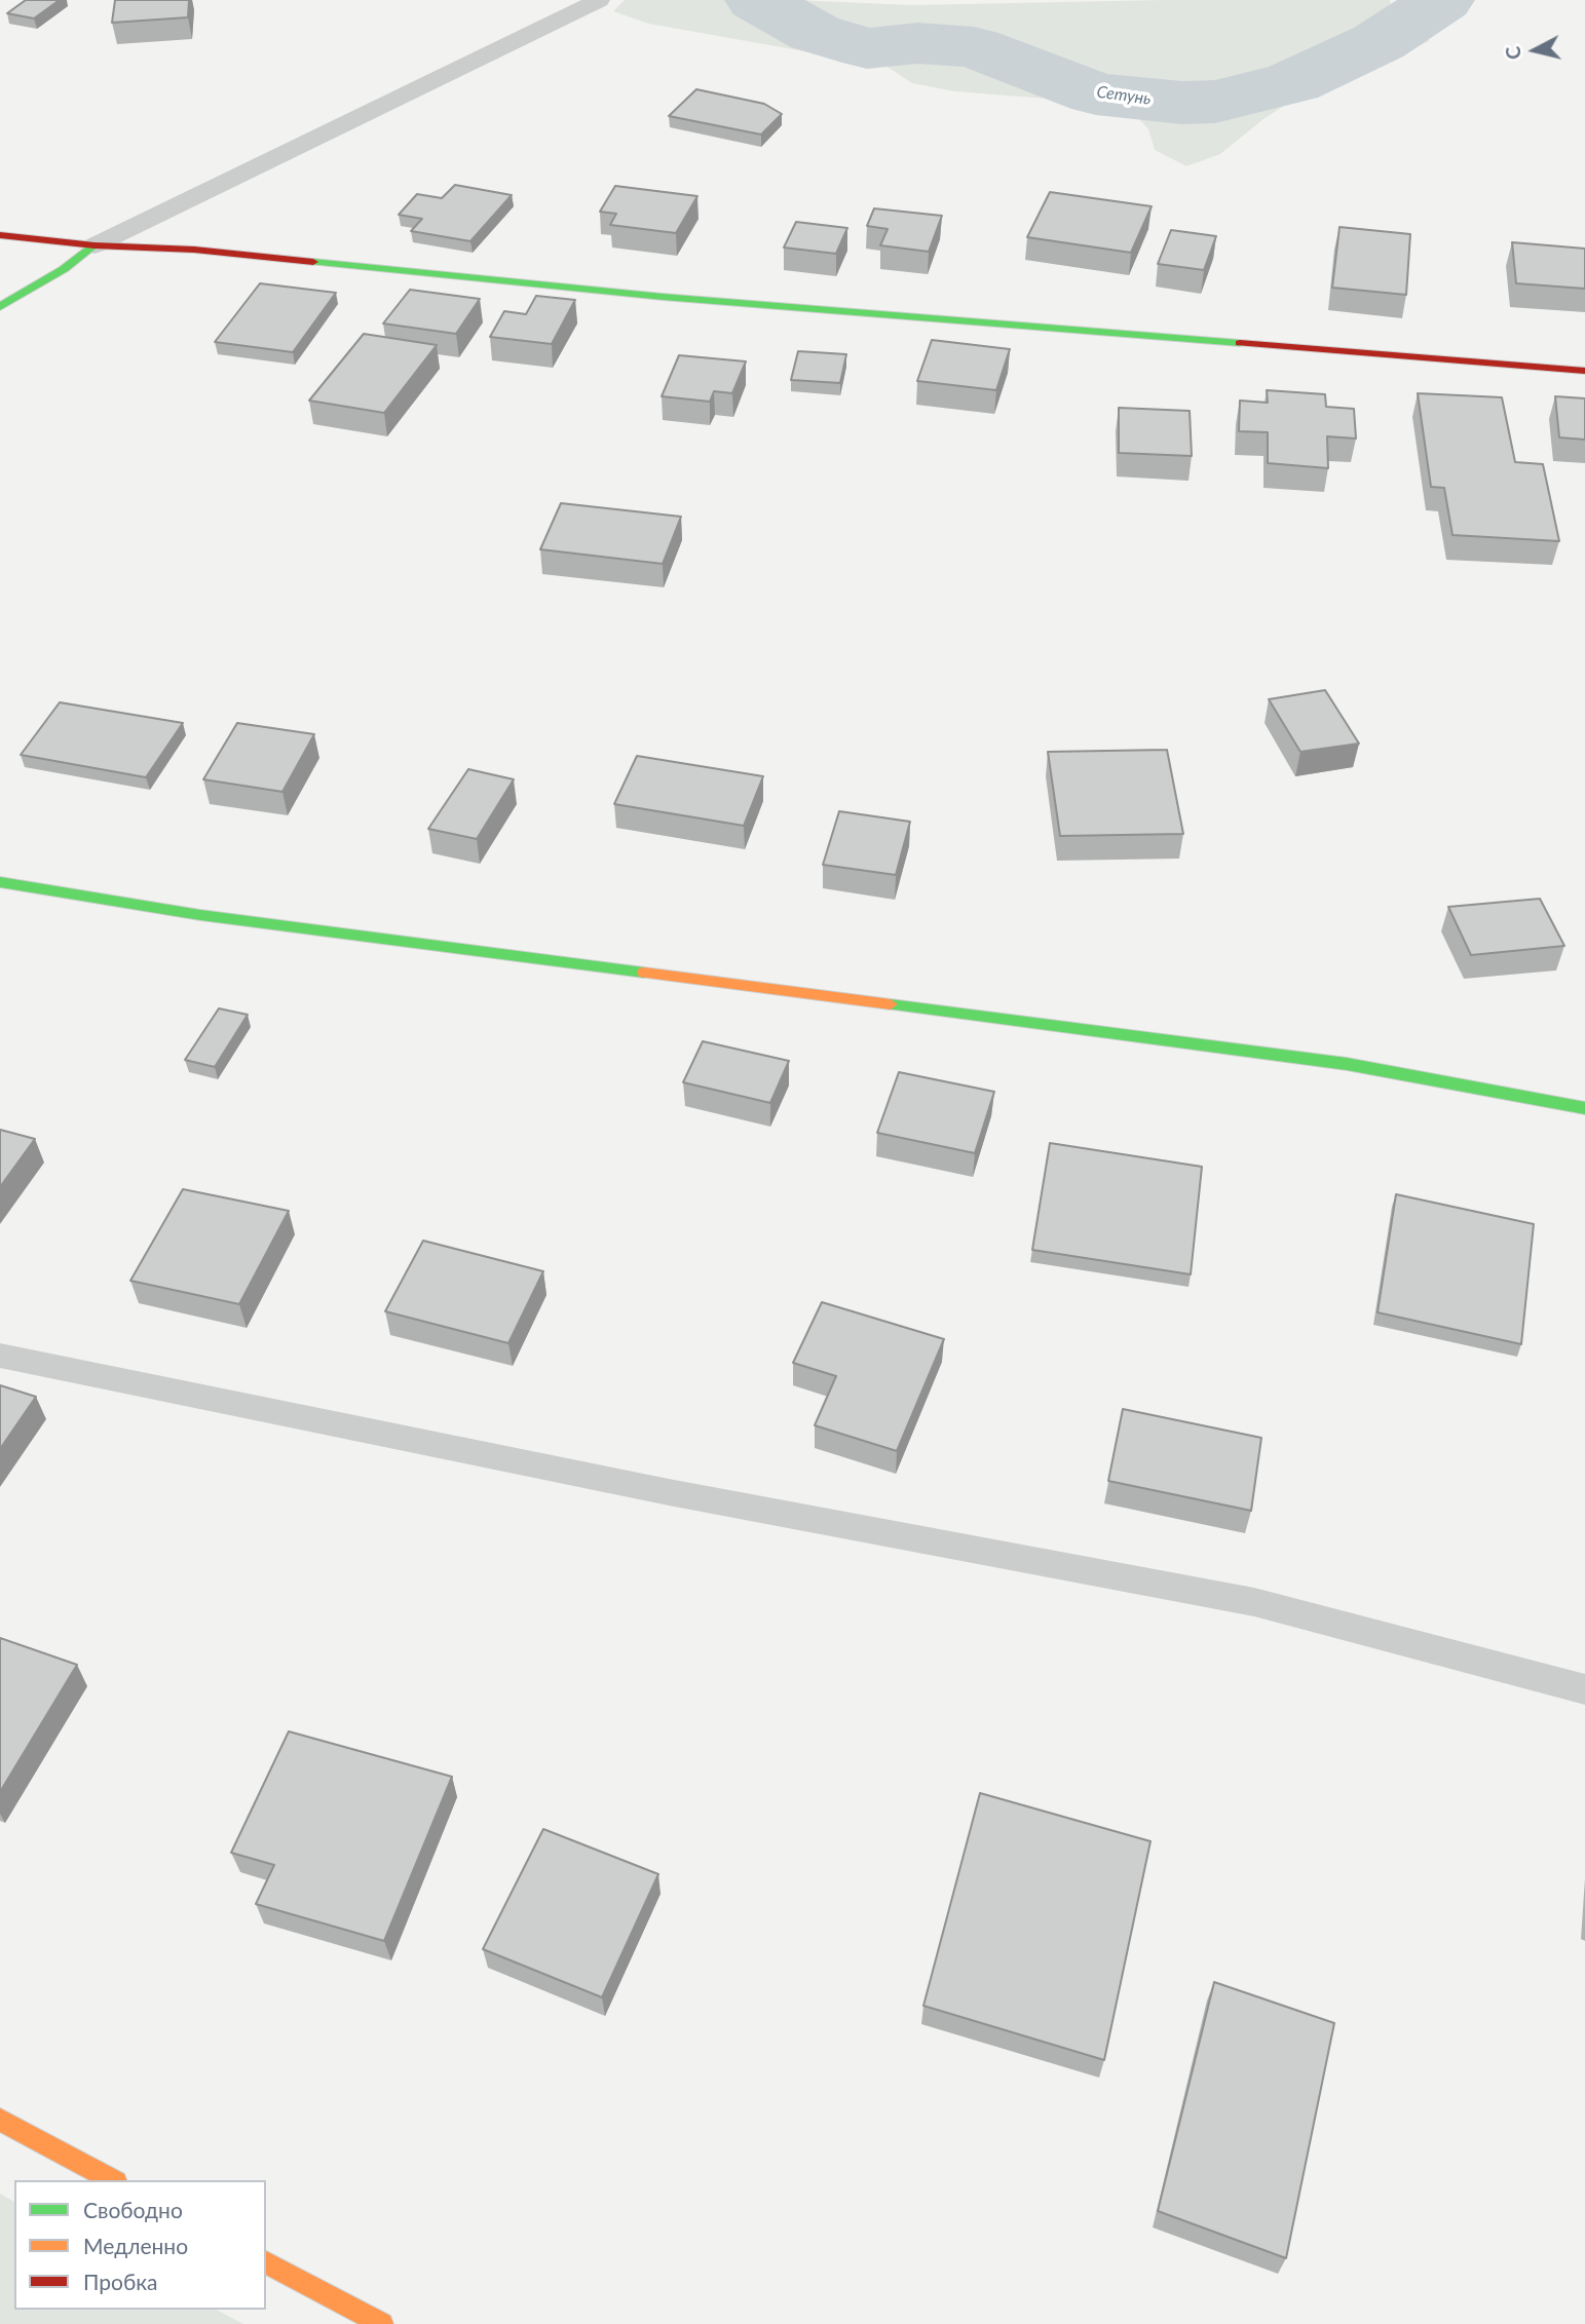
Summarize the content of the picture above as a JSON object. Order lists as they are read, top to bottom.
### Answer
{
  "water": ["Сетунь"],
  "legend": ["Свободно", "Медленно", "Пробка"],
  "north": "left"
}
